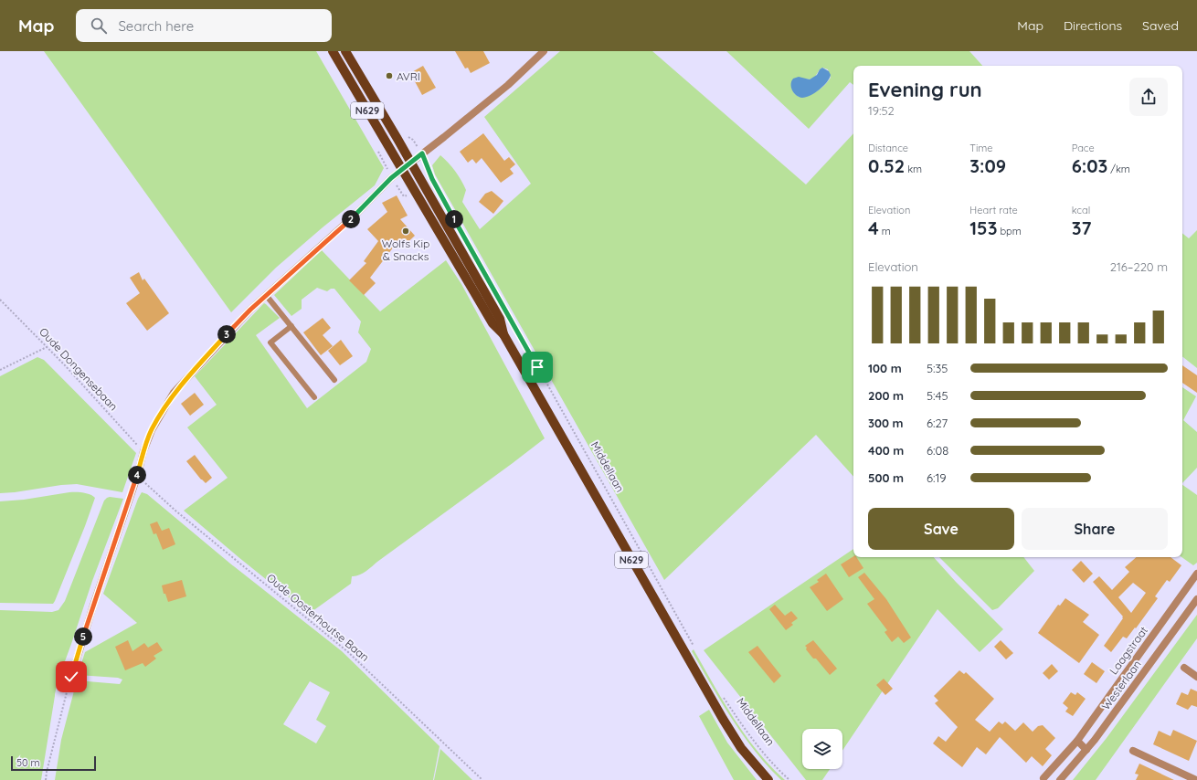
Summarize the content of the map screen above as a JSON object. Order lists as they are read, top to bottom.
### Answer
{
  "streets": {
    "main road": ["N629"],
    "street": ["Laagstraat", "Westerlaan"],
    "path": ["Oude Dongensebaan", "Middellaan", "Oude Oosterhoutse Baan"]
  },
  "places": ["AVRI", "Wolfs Kip & Snacks"],
  "scale_bar": "50 m",
  "page": {
    "header": "Map",
    "search": "Search here",
    "nav": ["Map", "Directions", "Saved"],
    "heading": ["Evening run", "19:52"],
    "stats": [
      ["Distance", "0.52 km"],
      ["Time", "3:09"],
      ["Pace", "6:03 /km"],
      ["Elevation", "4 m"],
      ["Heart rate", "153 bpm"],
      ["kcal", "37"]
    ],
    "pins": [
      "1",
      "2",
      "3",
      "4",
      "5"
    ],
    "chart": ["Elevation", "216–220 m"],
    "list": [
      {
        "name": "100 m",
        "note": "5:35"
      },
      {
        "name": "200 m",
        "note": "5:45"
      },
      {
        "name": "300 m",
        "note": "6:27"
      },
      {
        "name": "400 m",
        "note": "6:08"
      },
      {
        "name": "500 m",
        "note": "6:19"
      }
    ],
    "buttons": ["Save", "Share"],
    "scale": "50 m"
  }
}
